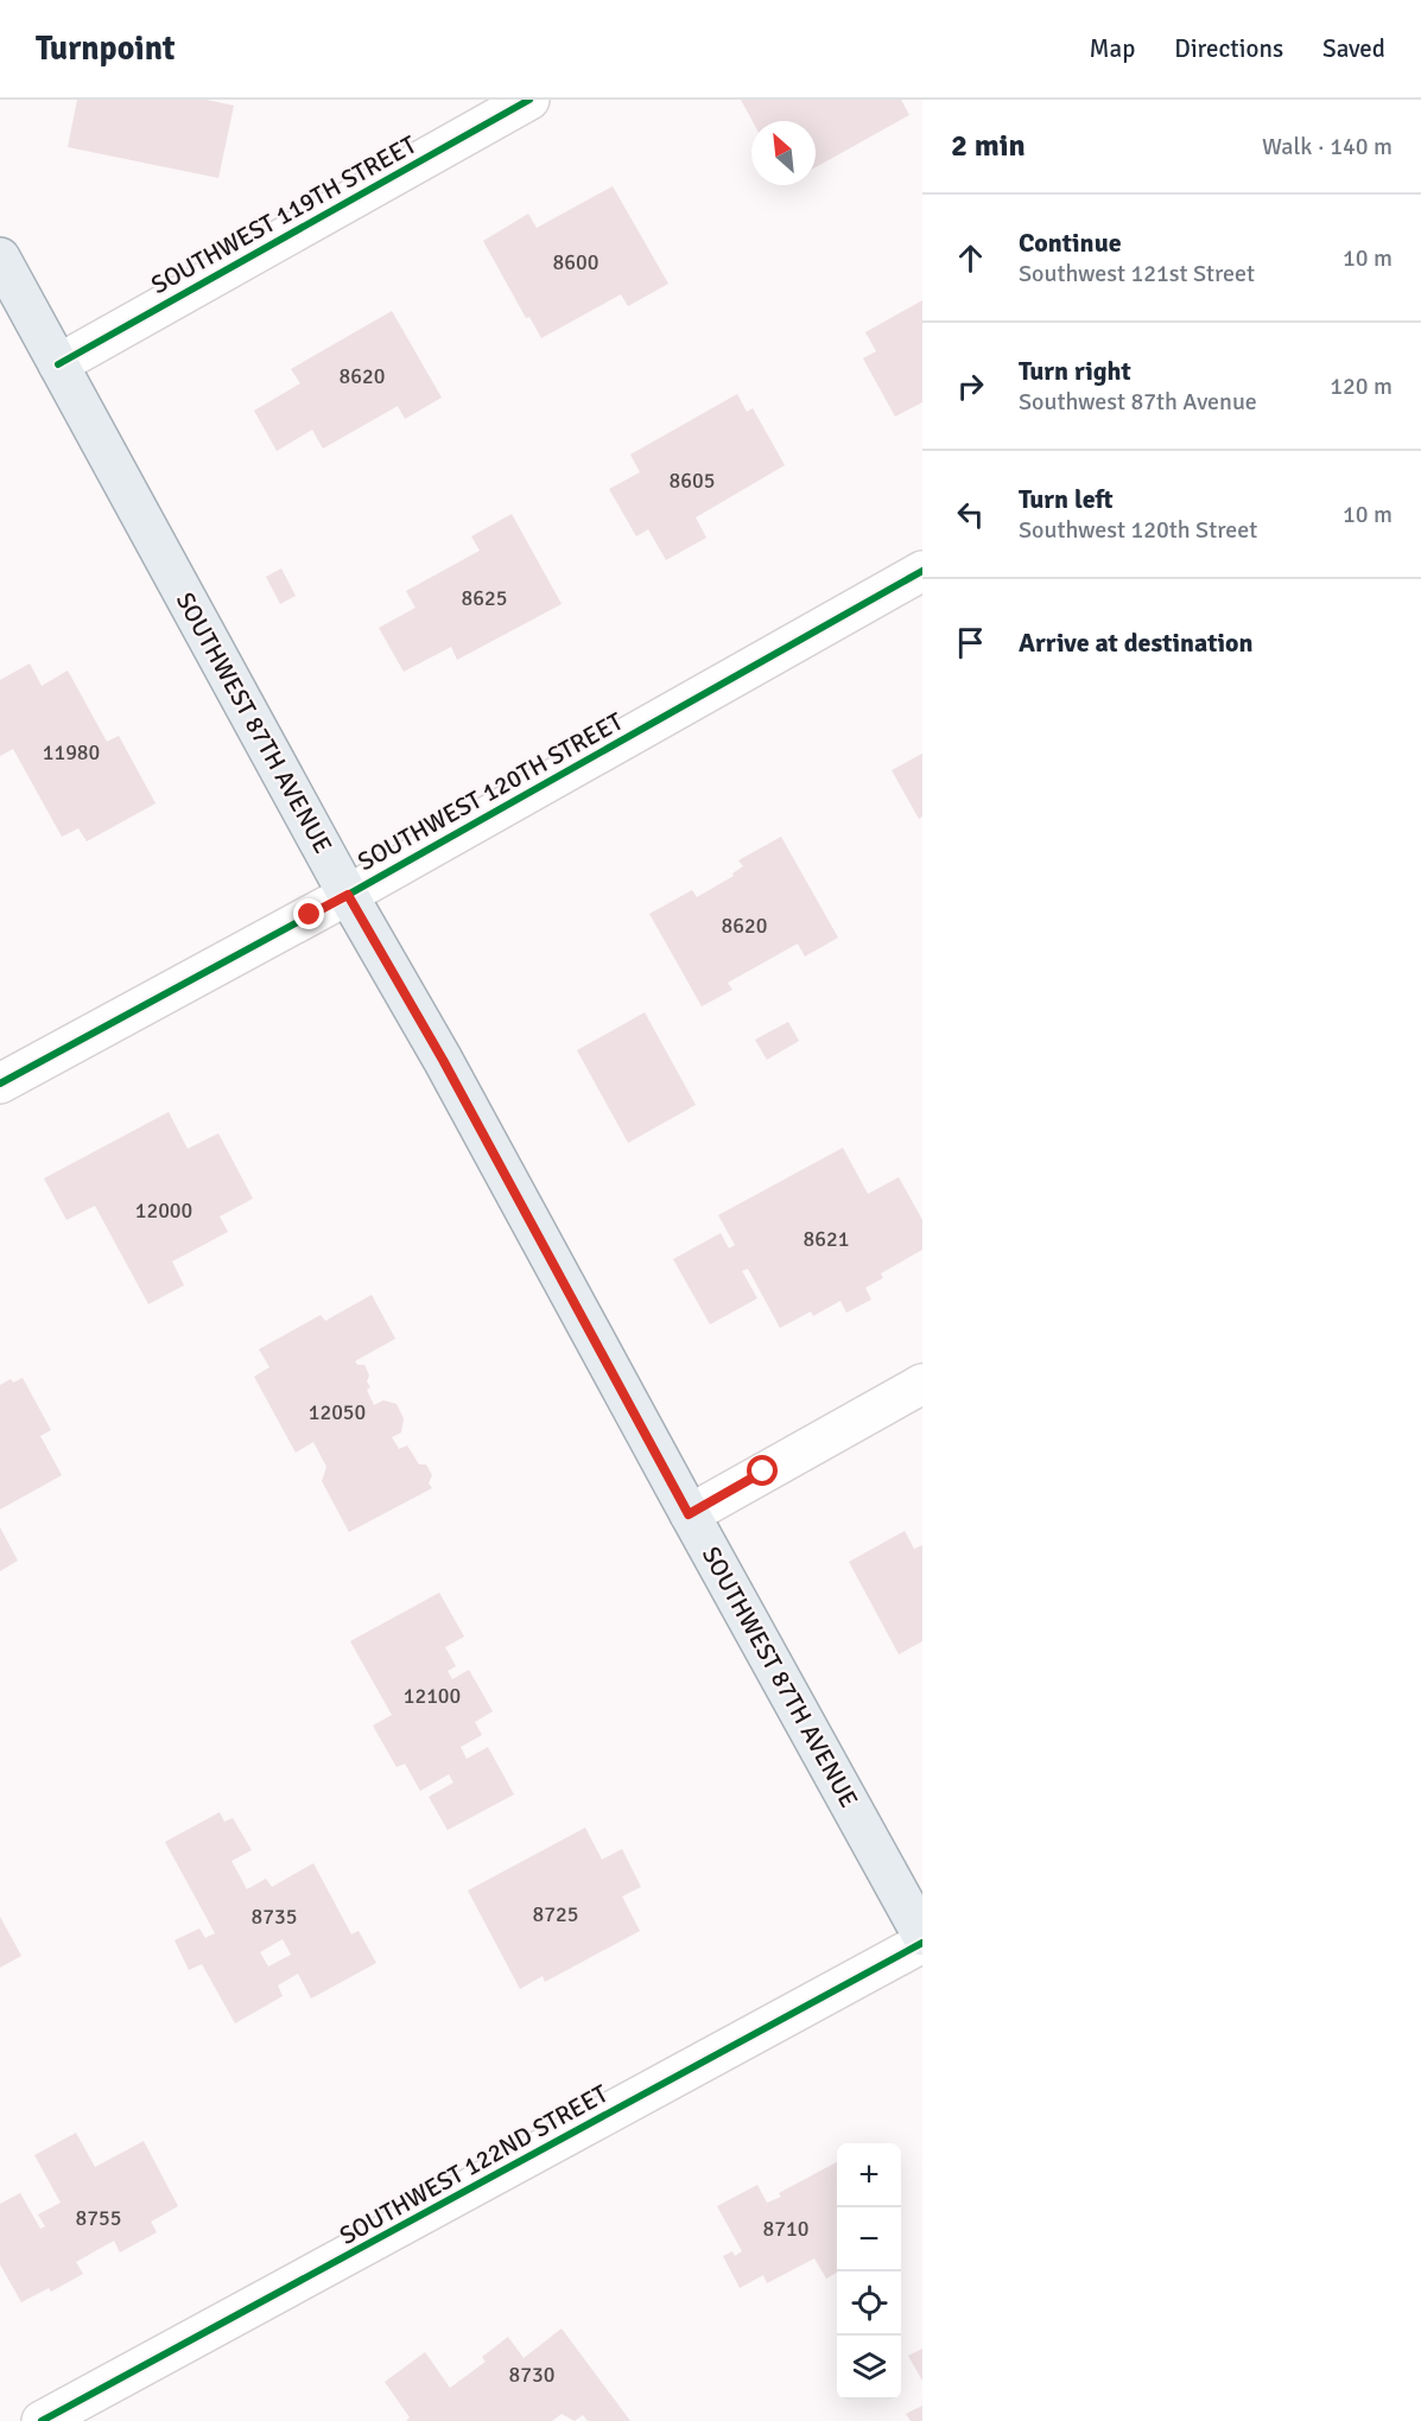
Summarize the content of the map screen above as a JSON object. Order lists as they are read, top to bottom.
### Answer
{
  "streets": {
    "main road": ["SOUTHWEST 87TH AVENUE"],
    "street": ["SOUTHWEST 119TH STREET", "SOUTHWEST 120TH STREET", "SOUTHWEST 122ND STREET"]
  },
  "crossings": [
    ["SOUTHWEST 119TH STREET", "SOUTHWEST 87TH AVENUE"],
    ["SOUTHWEST 87TH AVENUE", "SOUTHWEST 120TH STREET"]
  ],
  "house_numbers": [
    "8600",
    "8620",
    "8605",
    "8625",
    "11980",
    "8620",
    "12000",
    "8621",
    "12050",
    "12100",
    "8725",
    "8735",
    "8755",
    "8710",
    "8730"
  ],
  "north": "top left",
  "page": {
    "header": "Turnpoint",
    "nav": ["Map", "Directions", "Saved"],
    "heading": ["2 min", "Walk · 140 m"],
    "list": [
      ["Continue", "Southwest 121st Street", "10 m"],
      ["Turn right", "Southwest 87th Avenue", "120 m"],
      ["Turn left", "Southwest 120th Street", "10 m"],
      "Arrive at destination"
    ],
    "map_buttons": ["+", "−"]
  }
}
